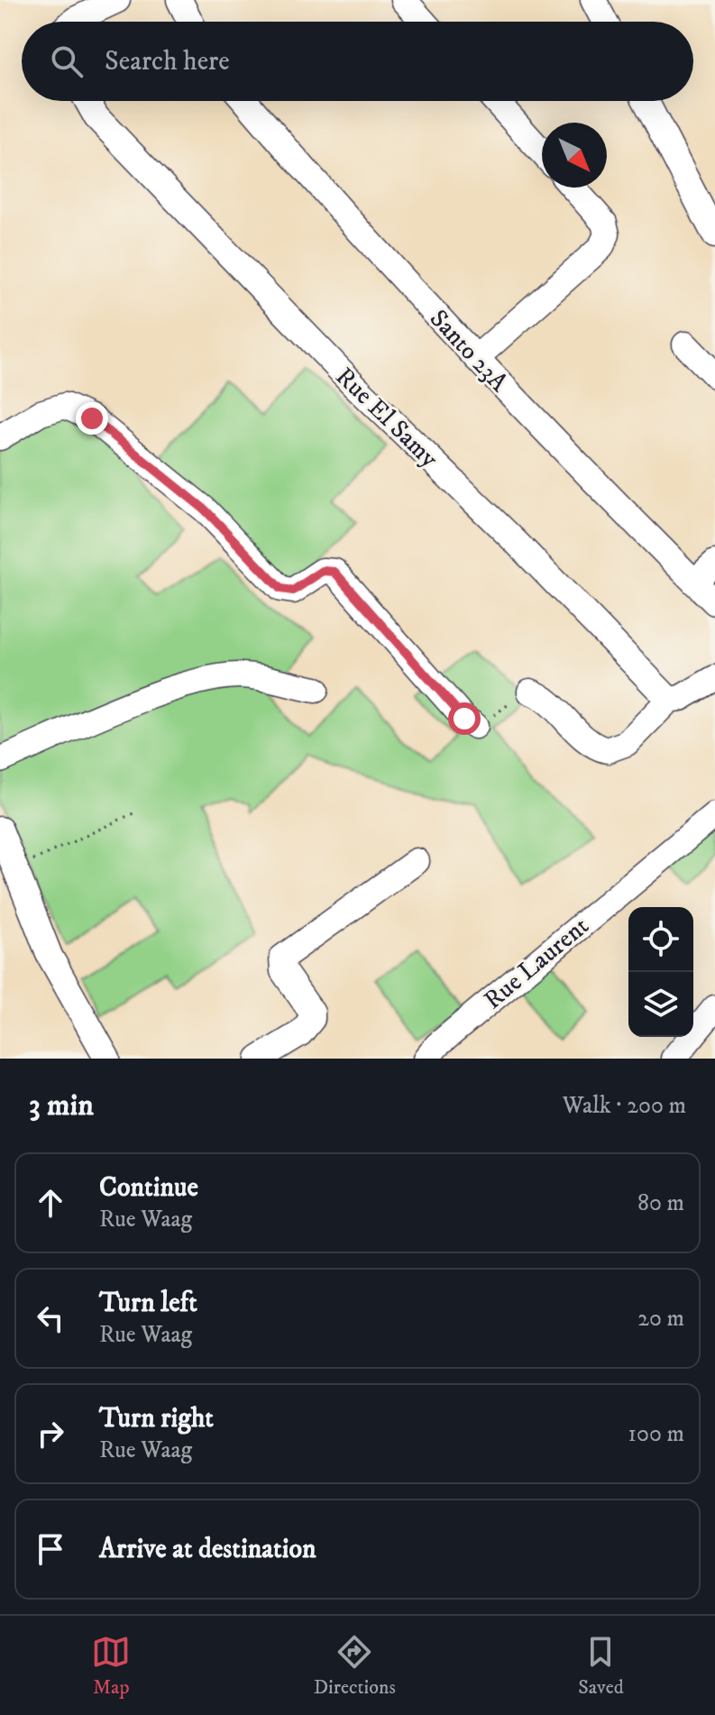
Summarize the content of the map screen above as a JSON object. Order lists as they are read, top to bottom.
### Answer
{
  "streets": {
    "street": ["Santo 23A", "Rue El Samy", "Rue Laurent"]
  },
  "north": "bottom right",
  "page": {
    "search": "Search here",
    "heading": ["3 min", "Walk · 200 m"],
    "list": [
      ["Continue", "Rue Waag", "80 m"],
      ["Turn left", "Rue Waag", "20 m"],
      ["Turn right", "Rue Waag", "100 m"],
      "Arrive at destination"
    ],
    "nav": ["Map", "Directions", "Saved"]
  }
}
